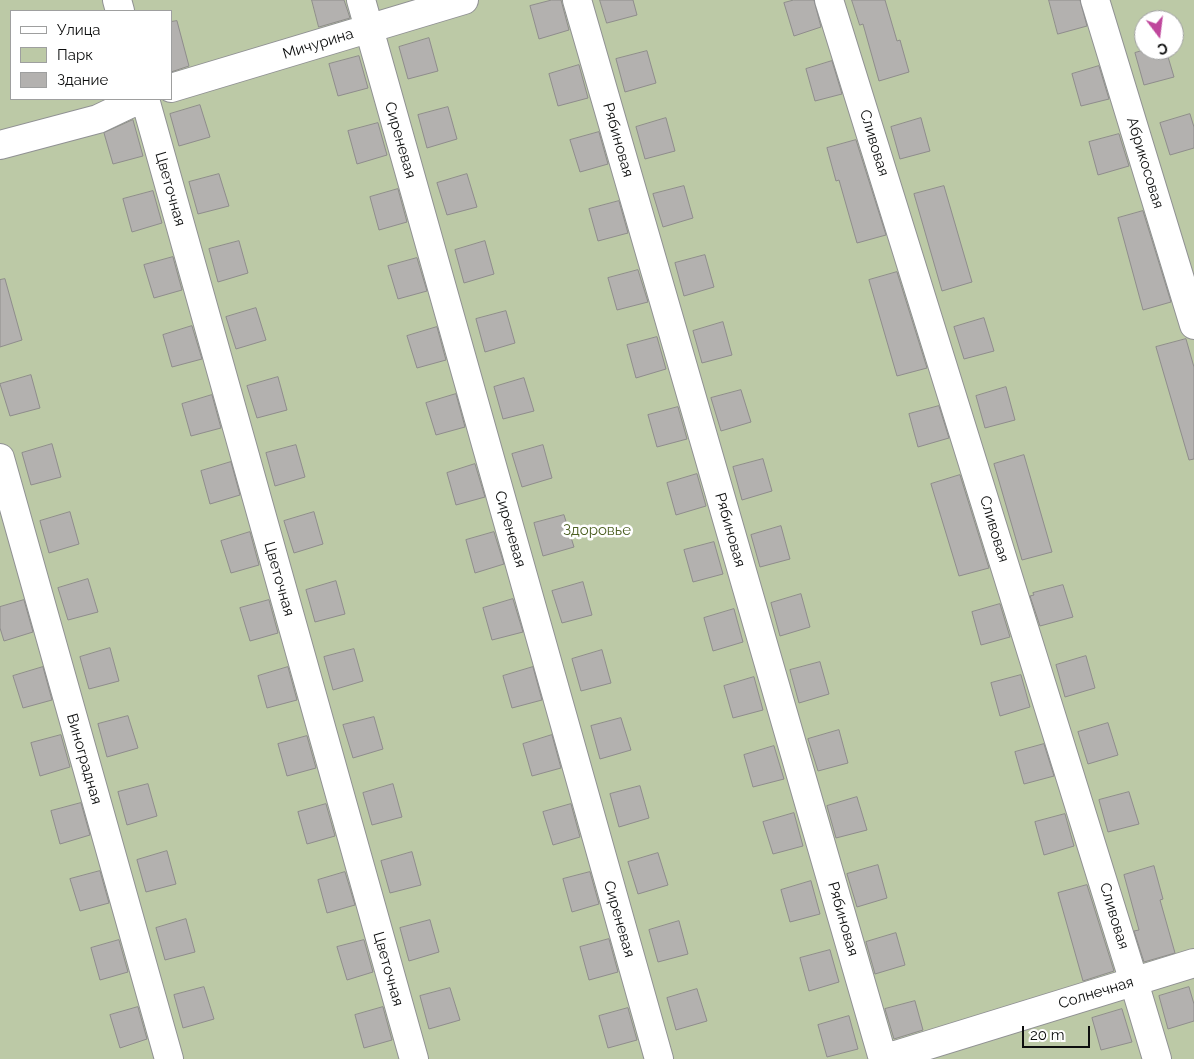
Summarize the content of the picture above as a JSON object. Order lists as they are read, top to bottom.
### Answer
{
  "streets": {
    "street": [
      "Мичурина",
      "Сиреневая",
      "Рябиновая",
      "Сливовая",
      "Абрикосовая",
      "Цветочная",
      "Виноградная",
      "Солнечная"
    ]
  },
  "crossings": [
    ["Мичурина", "Сиреневая"],
    ["Рябиновая", "Солнечная"],
    ["Сливовая", "Солнечная"]
  ],
  "parks": ["Здоровье"],
  "legend": ["Улица", "Парк", "Здание"],
  "scale_bar": "20 m",
  "north": "bottom"
}
